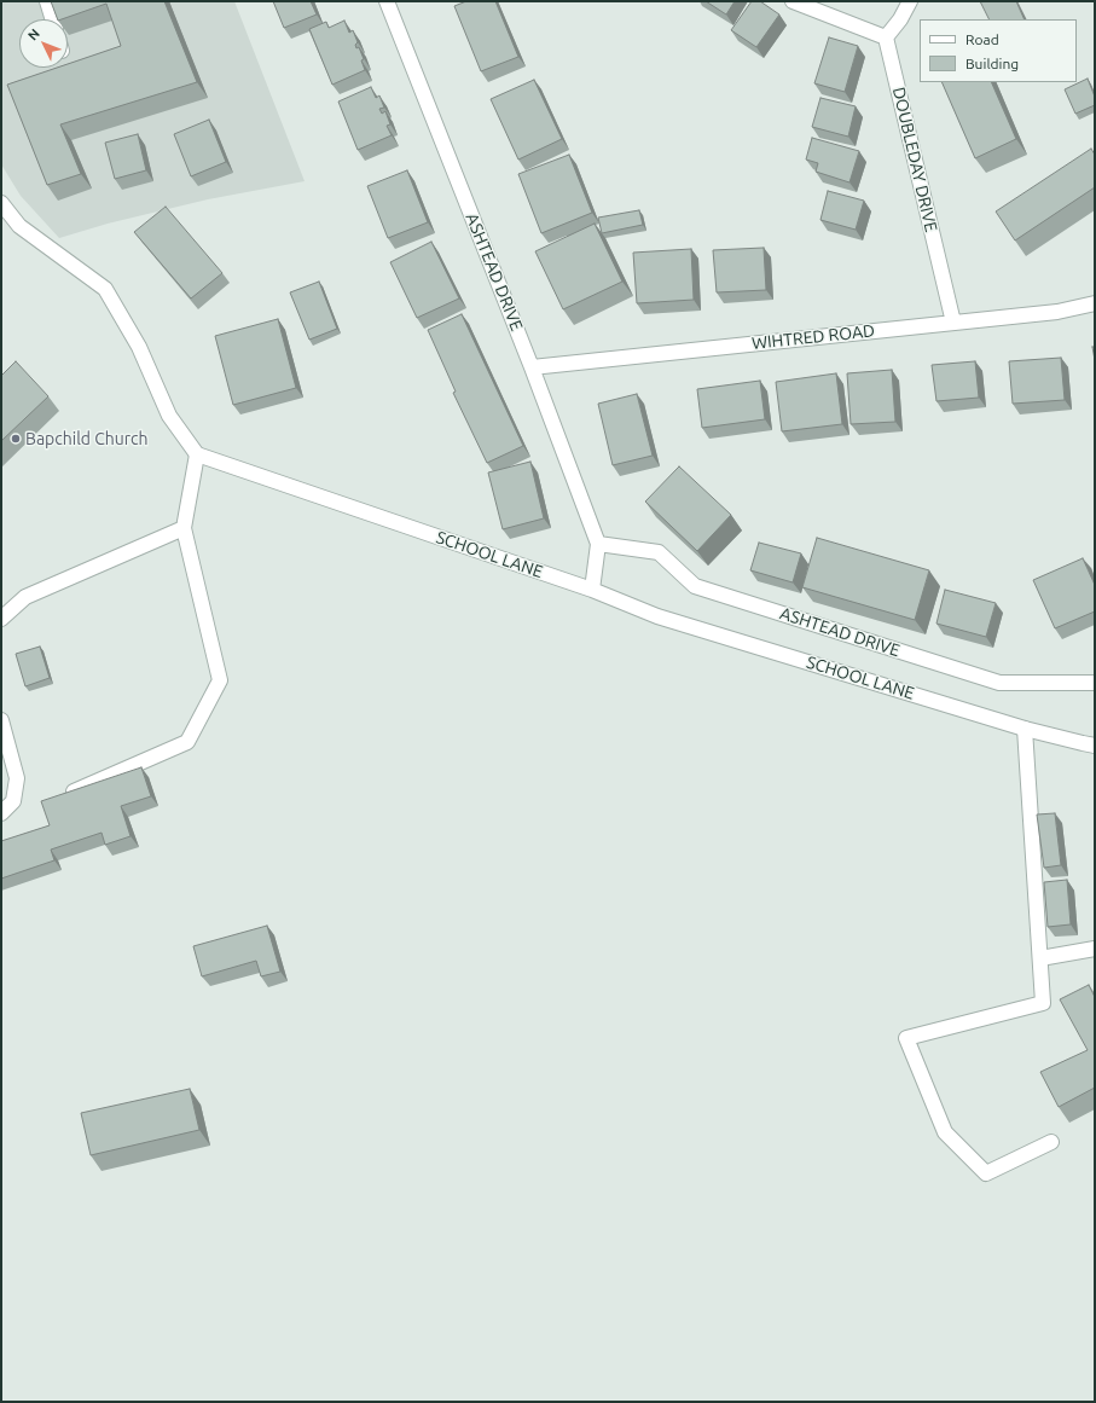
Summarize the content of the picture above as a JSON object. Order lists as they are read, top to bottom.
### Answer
{
  "streets": {
    "street": [
      "DOUBLEDAY DRIVE",
      "ASHTEAD DRIVE",
      "WIHTRED ROAD",
      "SCHOOL LANE"
    ]
  },
  "crossings": [
    ["DOUBLEDAY DRIVE", "WIHTRED ROAD"],
    ["ASHTEAD DRIVE", "WIHTRED ROAD"],
    ["ASHTEAD DRIVE", "SCHOOL LANE"]
  ],
  "places": ["Bapchild Church"],
  "legend": ["Road", "Building"],
  "north": "top left"
}
